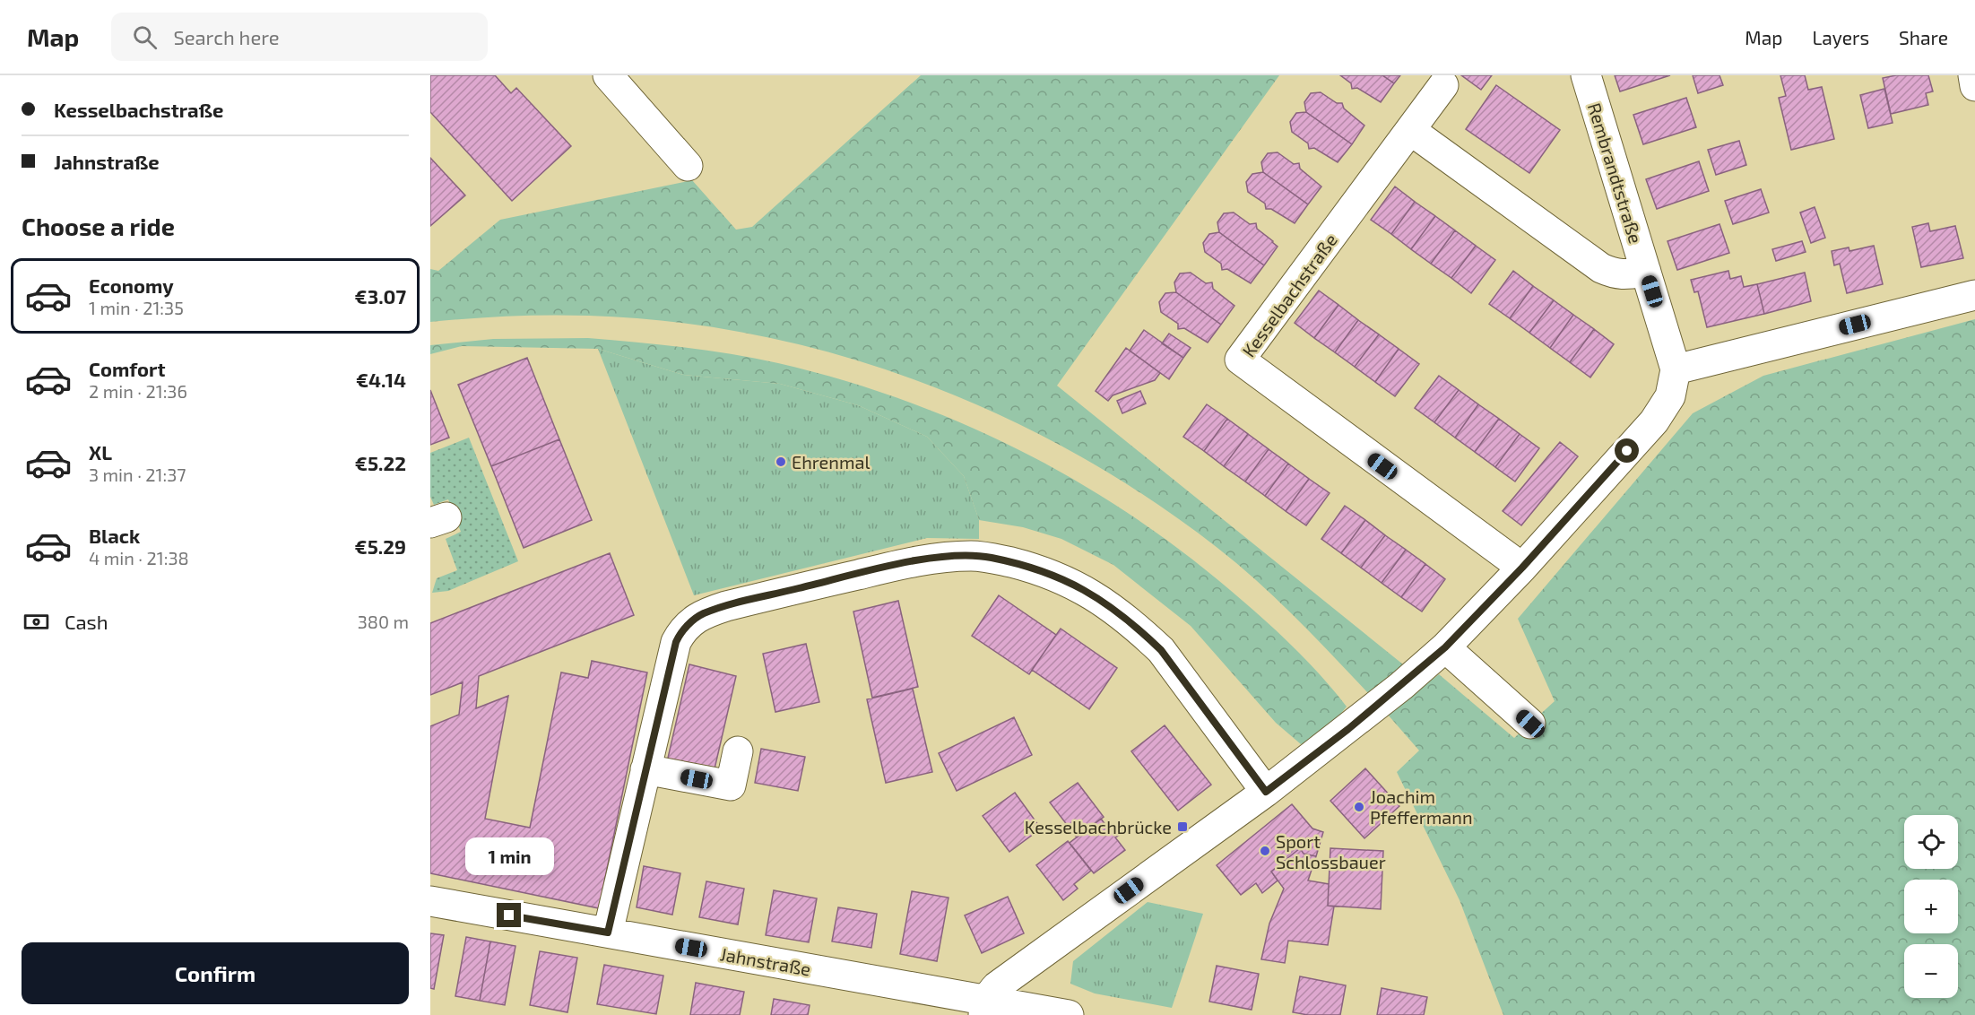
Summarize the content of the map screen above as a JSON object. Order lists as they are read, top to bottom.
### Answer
{
  "streets": {
    "street": ["Rembrandtstraße", "Kesselbachstraße", "Jahnstraße"]
  },
  "places": {
    "other": ["Ehrenmal", "Joachim Pfeffermann", "Sport Schlossbauer"],
    "transit": ["Kesselbachbrücke"]
  },
  "page": {
    "header": "Map",
    "search": "Search here",
    "nav": ["Map", "Layers", "Share"],
    "banner": ["Kesselbachstraße", "Jahnstraße"],
    "heading": "Choose a ride",
    "list": [
      {
        "name": "Economy",
        "note": "1 min · 21:35",
        "value": "€3.07"
      },
      {
        "name": "Comfort",
        "note": "2 min · 21:36",
        "value": "€4.14"
      },
      {
        "name": "XL",
        "note": "3 min · 21:37",
        "value": "€5.22"
      },
      {
        "name": "Black",
        "note": "4 min · 21:38",
        "value": "€5.29"
      }
    ],
    "pay": ["Cash", "380 m"],
    "map_buttons": ["+", "−"],
    "bubble": "1 min",
    "buttons": "Confirm"
  }
}
